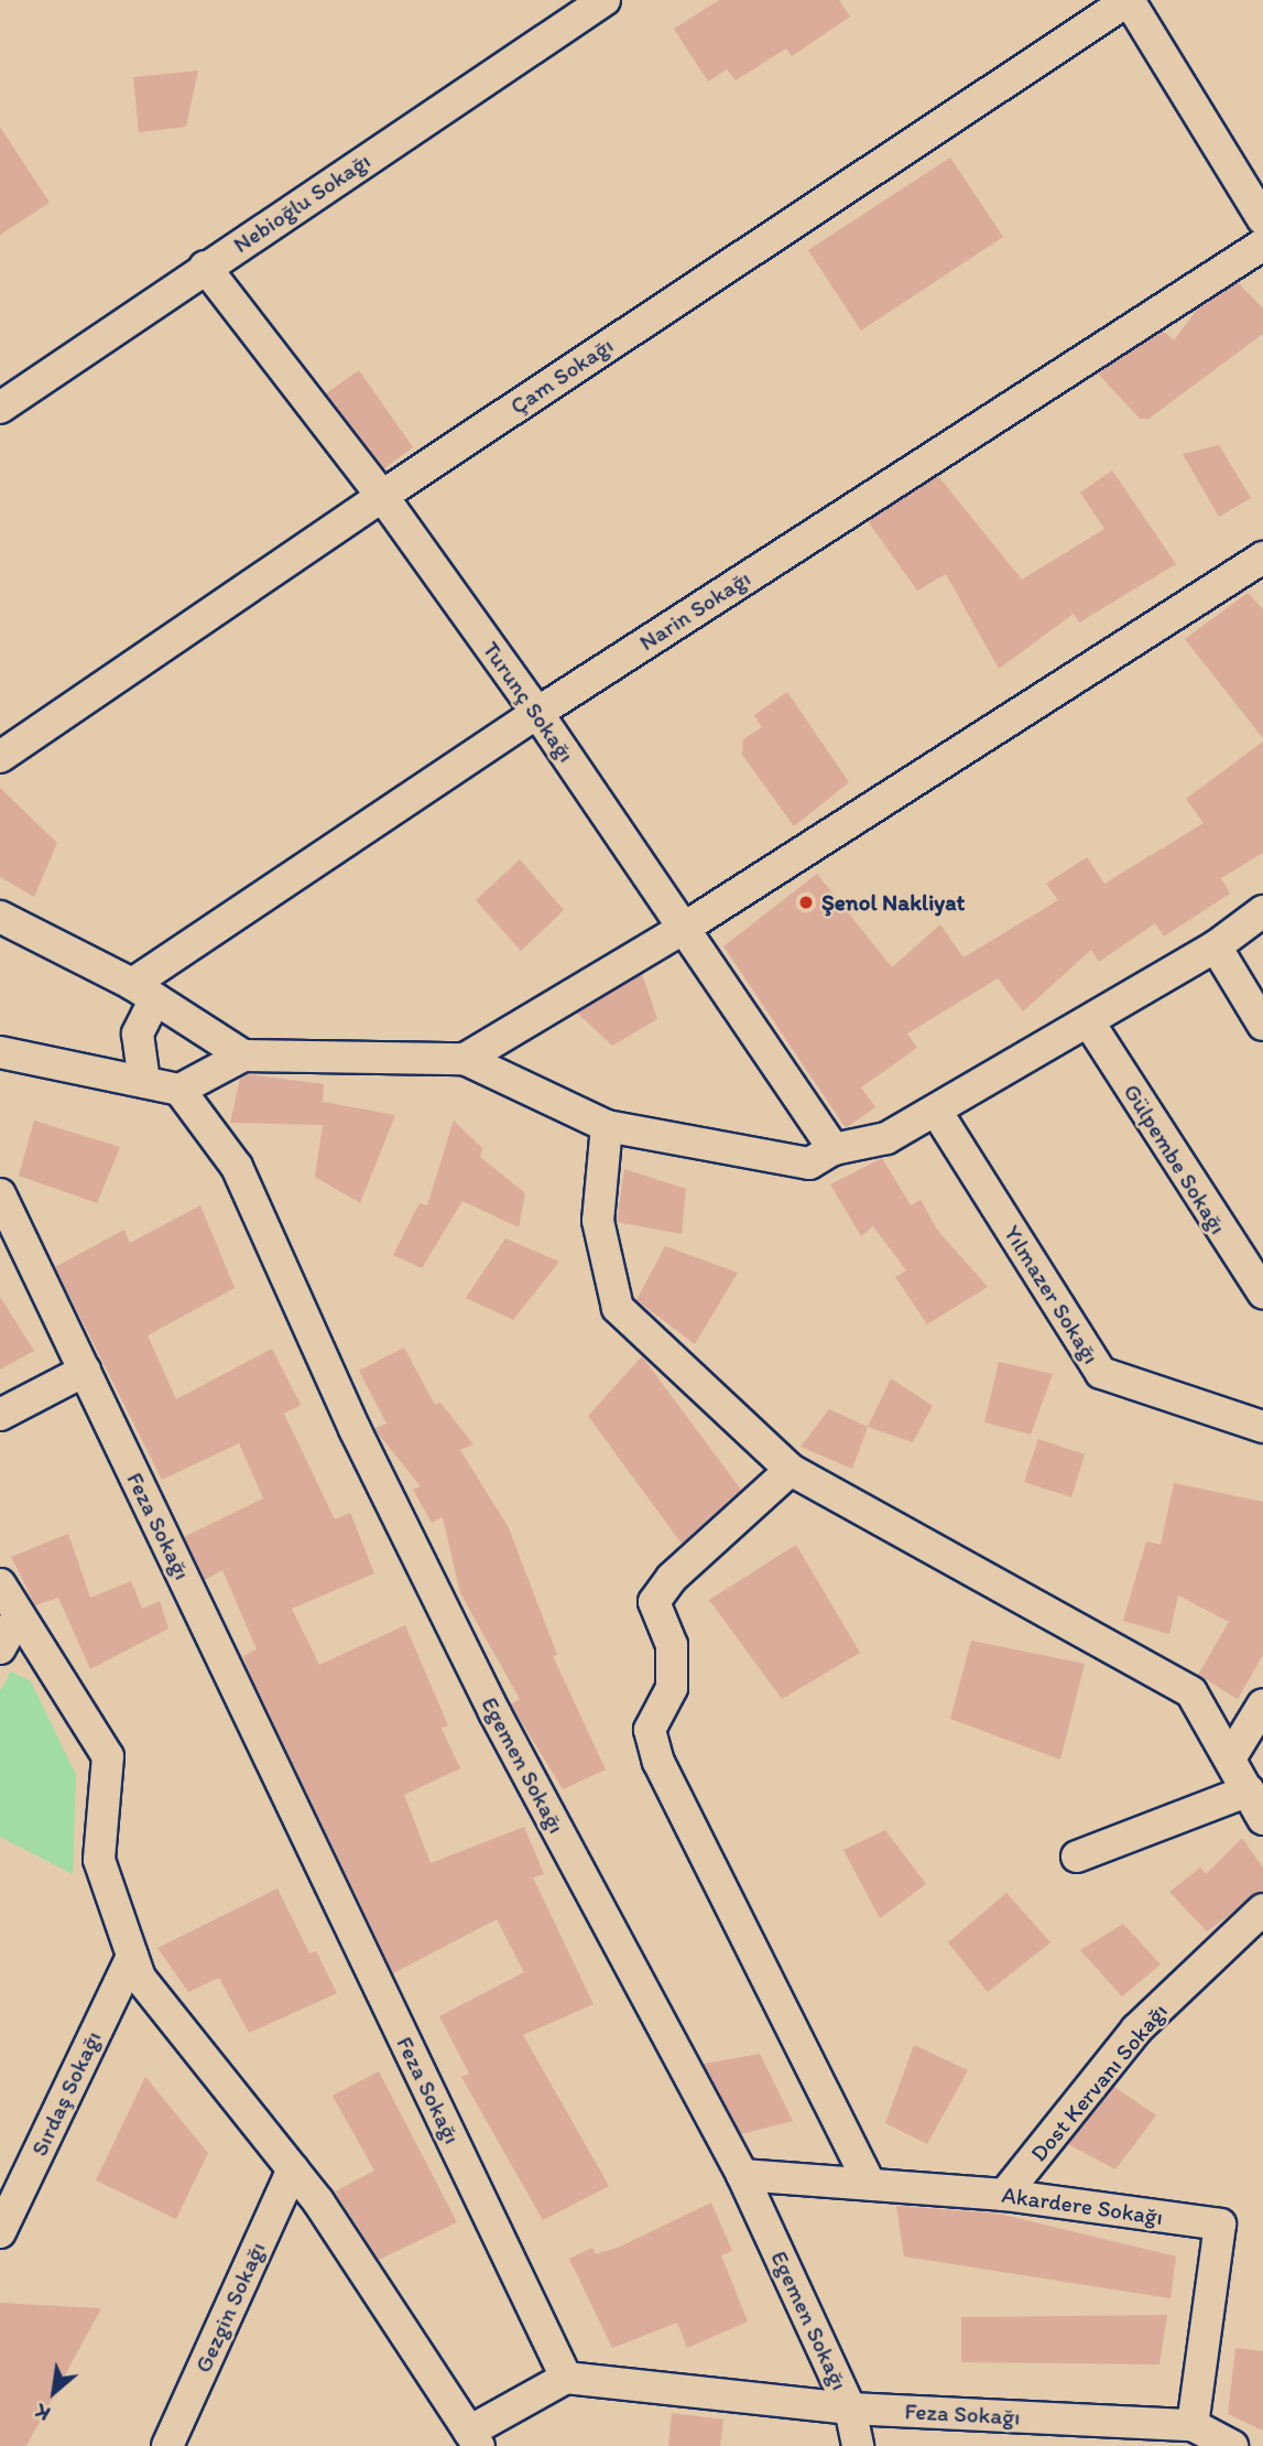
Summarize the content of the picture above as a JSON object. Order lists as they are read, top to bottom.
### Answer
{
  "streets": {
    "street": [
      "Nebioğlu Sokağı",
      "Çam Sokağı",
      "Narin Sokağı",
      "Turunç Sokağı",
      "Gülpembe Sokağı",
      "Yılmazer Sokağı",
      "Feza Sokağı",
      "Egemen Sokağı",
      "Dost Kervanı Sokağı",
      "Sırdaş Sokağı",
      "Akardere Sokağı",
      "Gezgin Sokağı"
    ]
  },
  "crossings": [
    ["Nebioğlu Sokağı", "Turunç Sokağı"],
    ["Çam Sokağı", "Turunç Sokağı"],
    ["Narin Sokağı", "Turunç Sokağı"],
    ["Feza Sokağı", "Egemen Sokağı"],
    ["Feza Sokağı", "Akardere Sokağı"],
    ["Egemen Sokağı", "Akardere Sokağı"],
    ["Dost Kervanı Sokağı", "Akardere Sokağı"]
  ],
  "places": ["Şenol Nakliyat"],
  "north": "bottom left"
}
